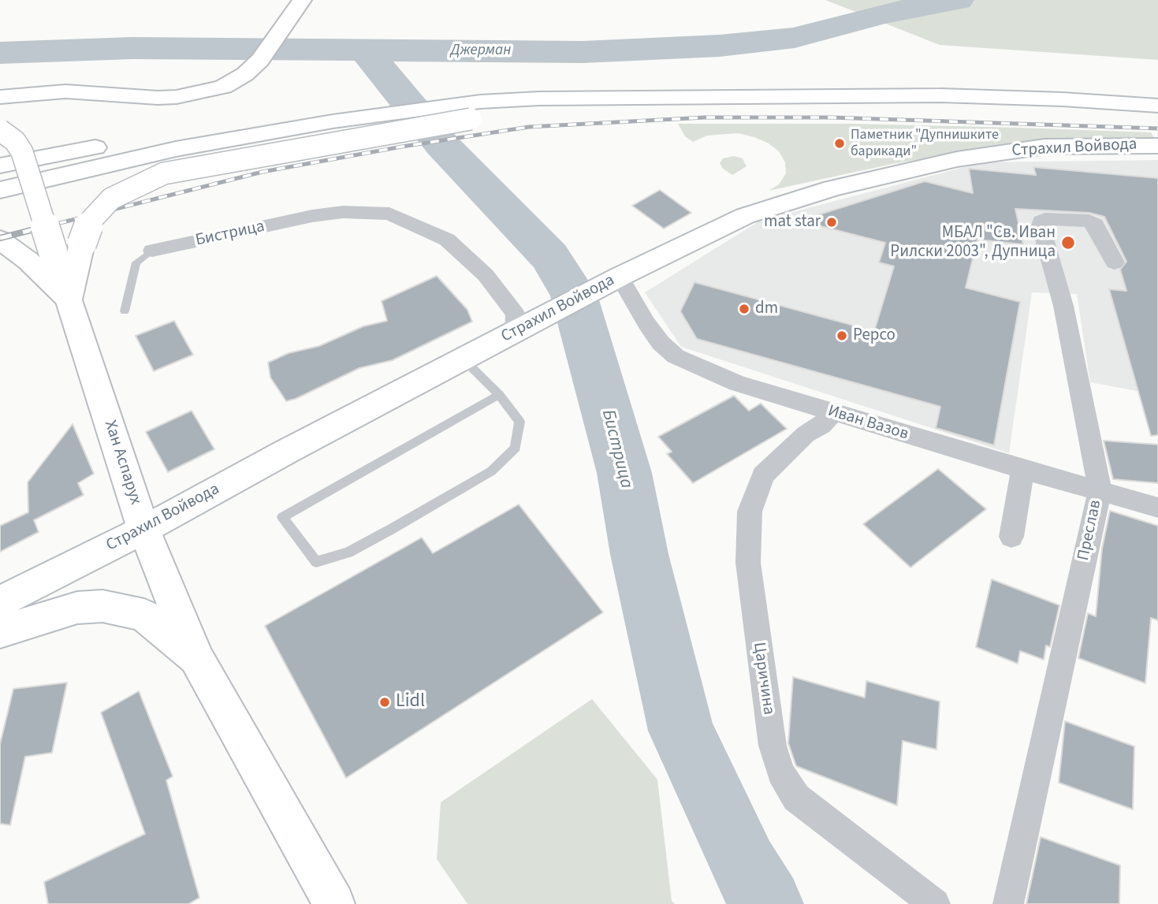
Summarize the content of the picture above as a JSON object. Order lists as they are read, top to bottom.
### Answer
{
  "streets": {
    "main road": ["Страхил Войвода", "Хан Аспарух"],
    "street": [
      "Бистрица",
      "Иван Вазов",
      "Преслав",
      "Царичина"
    ]
  },
  "crossings": [
    ["Страхил Войвода", "Бистрица"],
    ["Страхил Войвода", "Иван Вазов"],
    ["Страхил Войвода", "Хан Аспарух"],
    ["Иван Вазов", "Преслав"],
    ["Иван Вазов", "Царичина"]
  ],
  "water": ["Джерман", "Бистрица"],
  "places": [
    "Паметник \"Дупнишките барикади\"",
    "mat star",
    "МБАЛ \"Св. Иван Рилски 2003\", Дупница",
    "dm",
    "Pepco",
    "Lidl"
  ]
}
